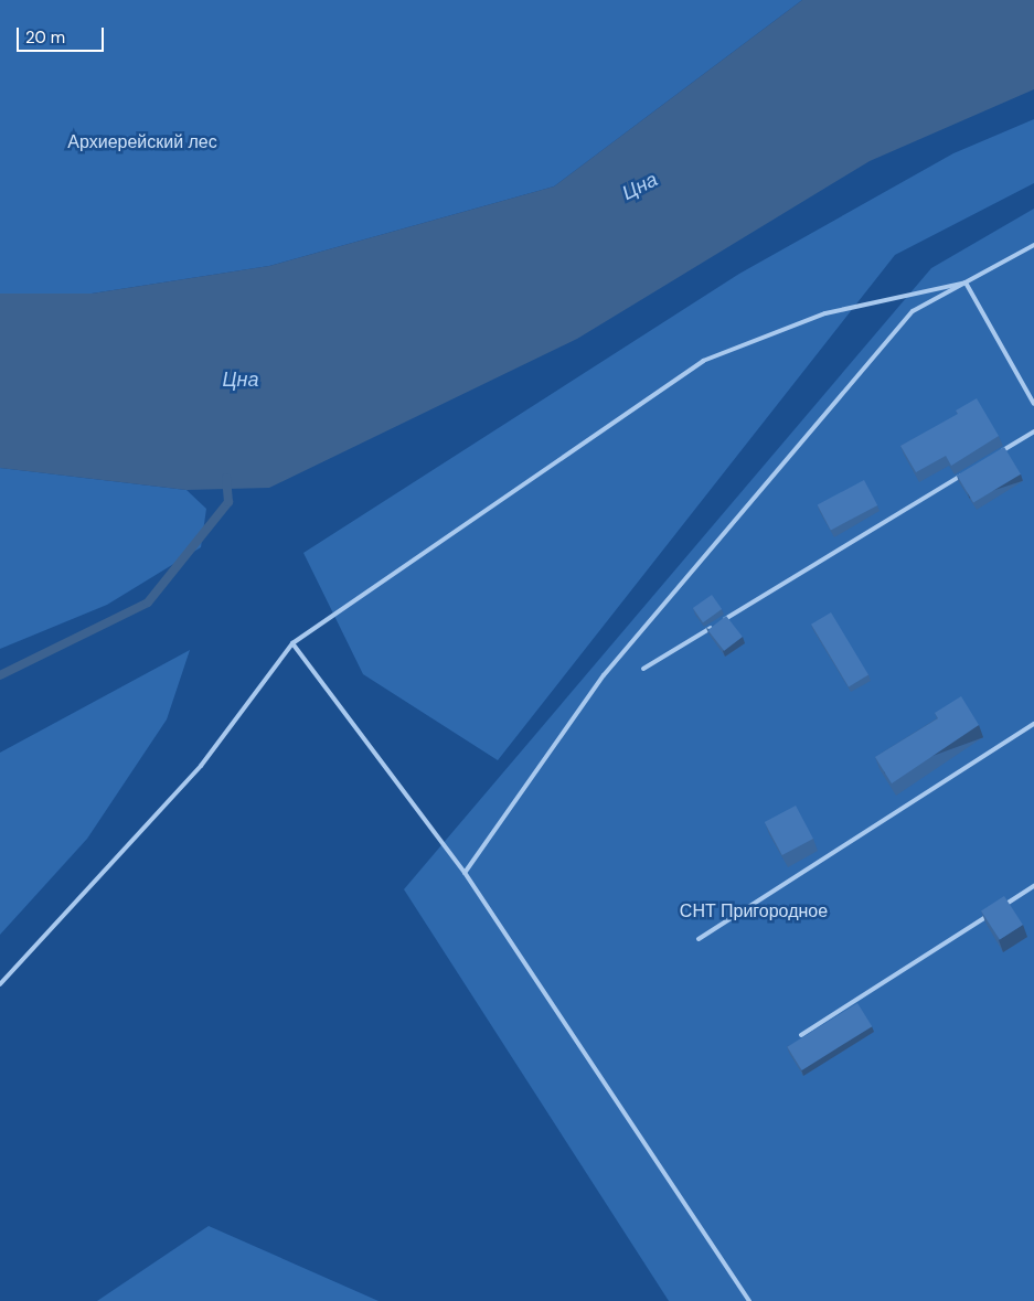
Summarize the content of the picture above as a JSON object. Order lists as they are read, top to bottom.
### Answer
{
  "water": ["Цна"],
  "parks": ["Архиерейский лес", "СНТ Пригородное"],
  "scale_bar": "20 m"
}
